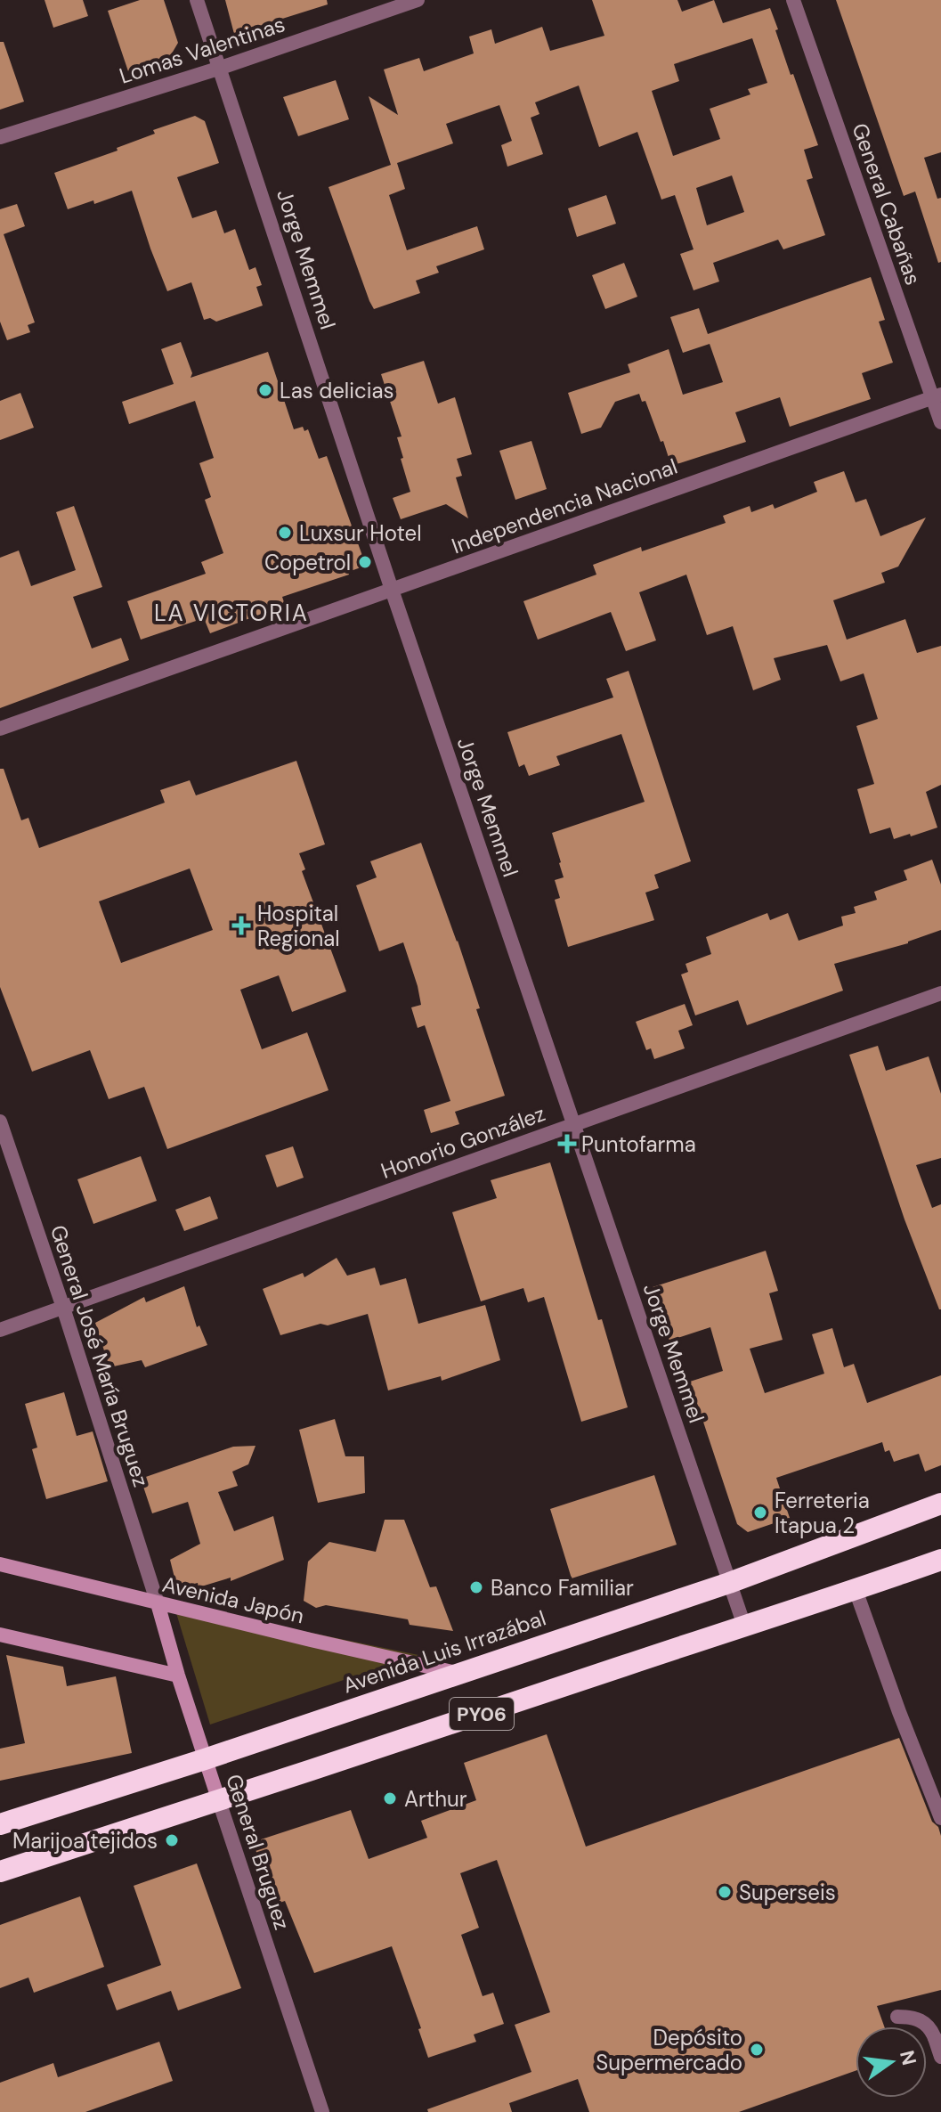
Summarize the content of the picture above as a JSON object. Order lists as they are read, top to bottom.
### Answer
{
  "streets": {
    "highway": ["Avenida Luis Irrazábal", "PY06"],
    "main road": ["Avenida Japón", "General Bruguez"],
    "street": [
      "Lomas Valentinas",
      "General Cabañas",
      "Jorge Memmel",
      "Independencia Nacional",
      "Honorio González",
      "General José María Bruguez"
    ]
  },
  "crossings": [
    ["Lomas Valentinas", "Jorge Memmel"],
    ["General Cabañas", "Independencia Nacional"],
    ["Jorge Memmel", "Independencia Nacional"],
    ["Jorge Memmel", "Honorio González"],
    ["Jorge Memmel", "Avenida Luis Irrazábal"],
    ["Jorge Memmel", "PY06"],
    ["Honorio González", "General José María Bruguez"],
    ["General José María Bruguez", "Avenida Japón"],
    ["General José María Bruguez", "General Bruguez"],
    ["Avenida Japón", "Avenida Luis Irrazábal"],
    ["Avenida Japón", "General Bruguez"],
    ["Avenida Luis Irrazábal", "General Bruguez"],
    ["PY06", "General Bruguez"]
  ],
  "districts": ["LA VICTORIA"],
  "places": {
    "other": [
      "Las delicias",
      "Luxsur Hotel",
      "Copetrol",
      "Ferreteria Itapua 2",
      "Banco Familiar",
      "Arthur",
      "Marijoa tejidos",
      "Superseis",
      "Depósito Supermercado"
    ],
    "health": ["Hospital Regional", "Puntofarma"]
  },
  "north": "right"
}
